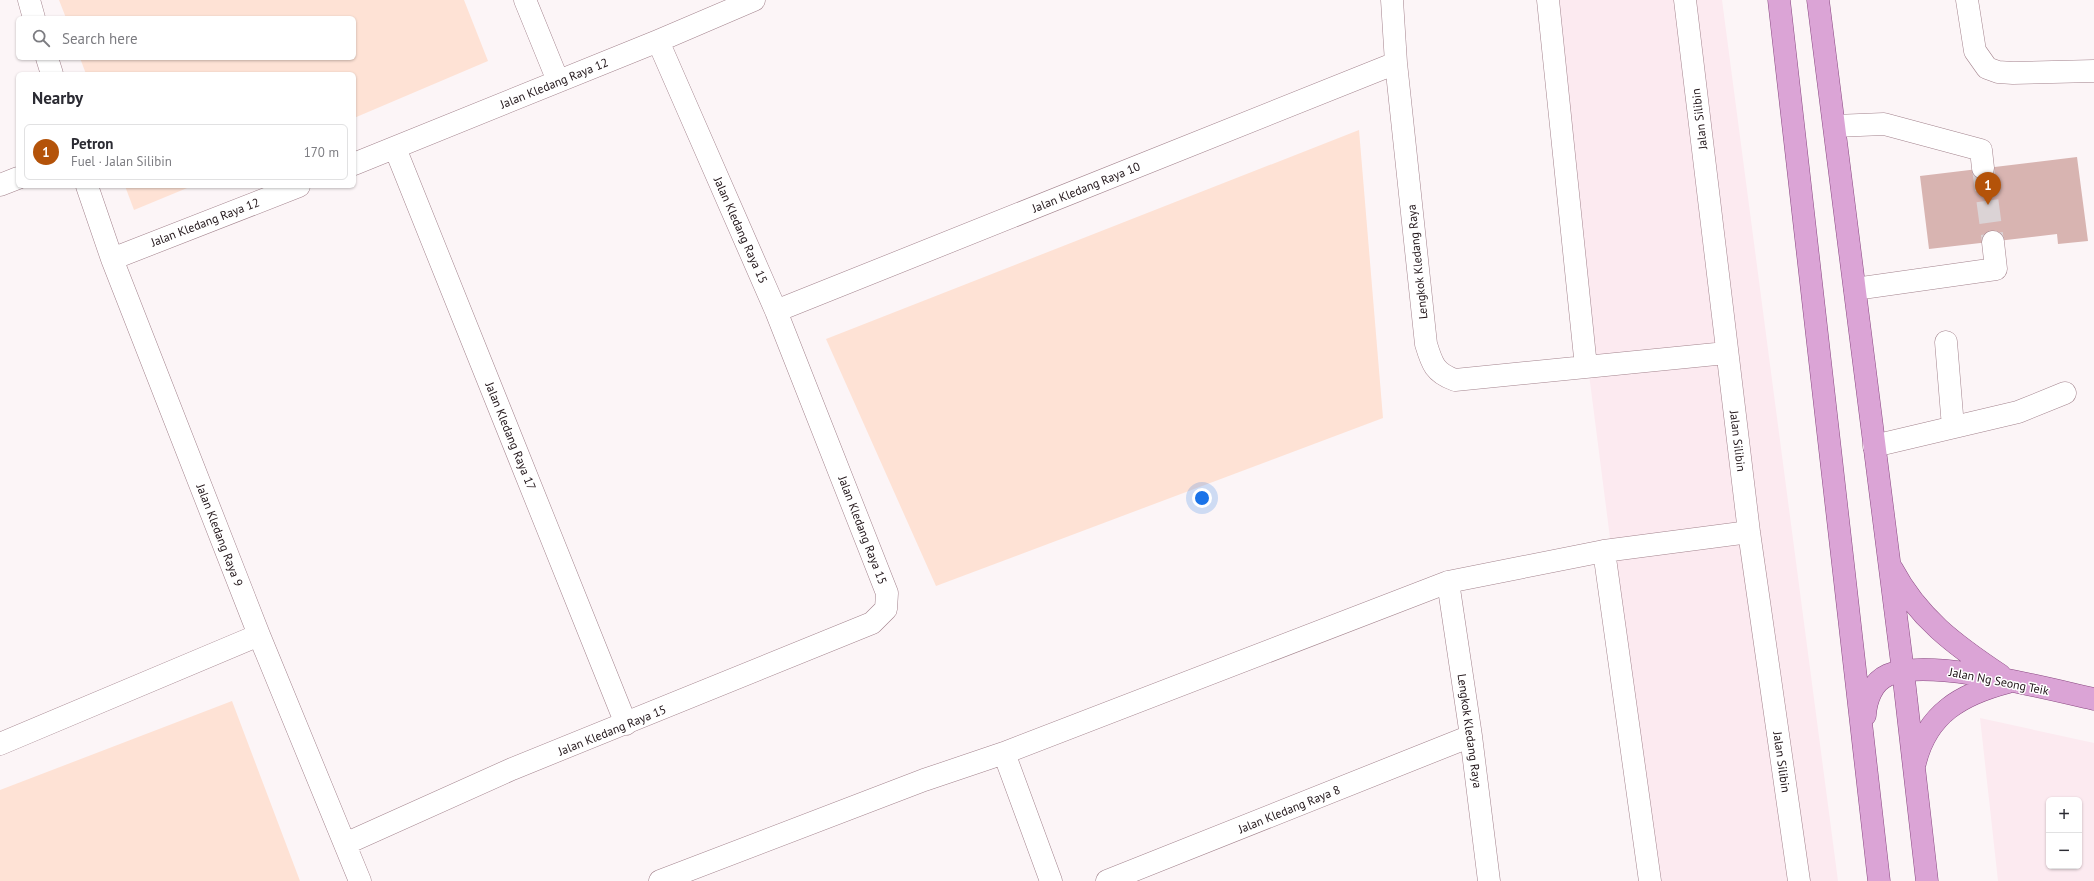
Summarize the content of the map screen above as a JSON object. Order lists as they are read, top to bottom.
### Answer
{
  "streets": {
    "main road": ["Jalan Ng Seong Teik"],
    "street": [
      "Jalan Kledang Raya 12",
      "Jalan Silibin",
      "Jalan Kledang Raya 10",
      "Jalan Kledang Raya 15",
      "Lengkok Kledang Raya",
      "Jalan Kledang Raya 17",
      "Jalan Kledang Raya 9",
      "Jalan Kledang Raya 8"
    ]
  },
  "crossings": [
    ["Jalan Kledang Raya 12", "Jalan Kledang Raya 15"],
    ["Jalan Kledang Raya 12", "Jalan Kledang Raya 17"],
    ["Jalan Kledang Raya 12", "Jalan Kledang Raya 9"],
    ["Jalan Silibin", "Lengkok Kledang Raya"],
    ["Jalan Kledang Raya 10", "Jalan Kledang Raya 15"],
    ["Jalan Kledang Raya 10", "Lengkok Kledang Raya"],
    ["Jalan Kledang Raya 15", "Jalan Kledang Raya 17"],
    ["Jalan Kledang Raya 15", "Jalan Kledang Raya 9"],
    ["Lengkok Kledang Raya", "Jalan Kledang Raya 8"]
  ],
  "page": {
    "search": "Search here",
    "heading": "Nearby",
    "list": [
      {
        "mark": "1",
        "name": "Petron",
        "note": "Fuel · Jalan Silibin",
        "value": "170 m"
      }
    ],
    "pins": "1",
    "map_buttons": ["+", "−"]
  }
}
